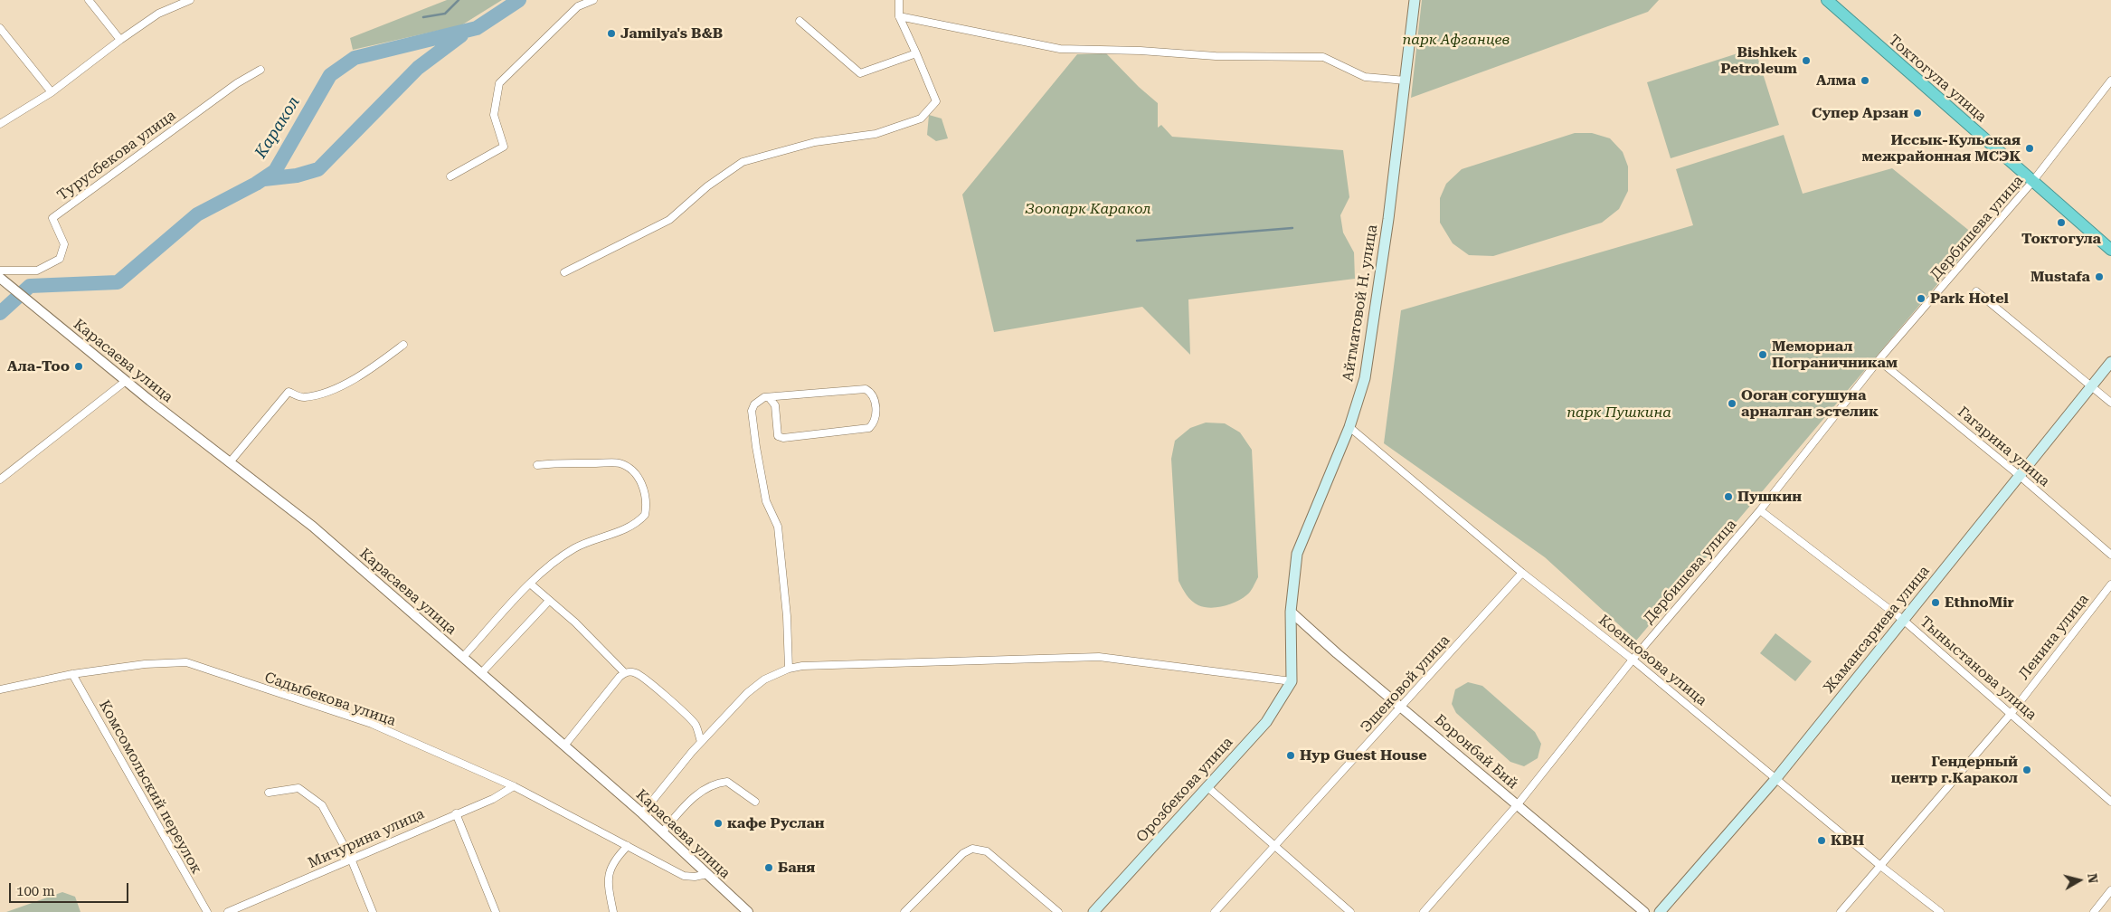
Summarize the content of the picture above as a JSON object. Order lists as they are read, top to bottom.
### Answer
{
  "streets": {
    "highway": ["Токтогула улица"],
    "main road": ["Айтматовой Н. улица", "Жамансариева улица", "Орозбекова улица"],
    "street": [
      "Турусбекова улица",
      "Дербишева улица",
      "Карасаева улица",
      "Гагарина улица",
      "Ленина улица",
      "Коенкозова улица",
      "Тыныстанова улица",
      "Эшеновой улица",
      "Садыбекова улица",
      "Боронбай Бий",
      "Комсомольский переулок",
      "Мичурина улица"
    ]
  },
  "crossings": [
    ["Токтогула улица", "Дербишева улица"],
    ["Дербишева улица", "Гагарина улица"],
    ["Дербишева улица", "Коенкозова улица"],
    ["Дербишева улица", "Тыныстанова улица"],
    ["Дербишева улица", "Боронбай Бий"],
    ["Айтматовой Н. улица", "Коенкозова улица"],
    ["Айтматовой Н. улица", "Боронбай Бий"],
    ["Айтматовой Н. улица", "Орозбекова улица"],
    ["Карасаева улица", "Садыбекова улица"],
    ["Гагарина улица", "Жамансариева улица"],
    ["Жамансариева улица", "Коенкозова улица"],
    ["Жамансариева улица", "Тыныстанова улица"],
    ["Ленина улица", "Коенкозова улица"],
    ["Ленина улица", "Тыныстанова улица"],
    ["Коенкозова улица", "Эшеновой улица"],
    ["Эшеновой улица", "Боронбай Бий"],
    ["Садыбекова улица", "Комсомольский переулок"],
    ["Садыбекова улица", "Мичурина улица"]
  ],
  "water": ["Каракол"],
  "parks": ["парк Афганцев", "Зоопарк Каракол", "парк Пушкина"],
  "places": [
    "Jamilya's B&B",
    "Bishkek Petroleum",
    "Алма",
    "Супер Арзан",
    "Иссык-Кульская межрайонная МСЭК",
    "Токтогула",
    "Mustafa",
    "Park Hotel",
    "Мемориал Пограничникам",
    "Ала-Тоо",
    "Ооган согушуна арналган эстелик",
    "Пушкин",
    "EthnoMir",
    "Нур Guest House",
    "Гендерный центр г.Каракол",
    "кафе Руслан",
    "KBH",
    "Баня"
  ],
  "scale_bar": "100 m",
  "north": "right"
}
